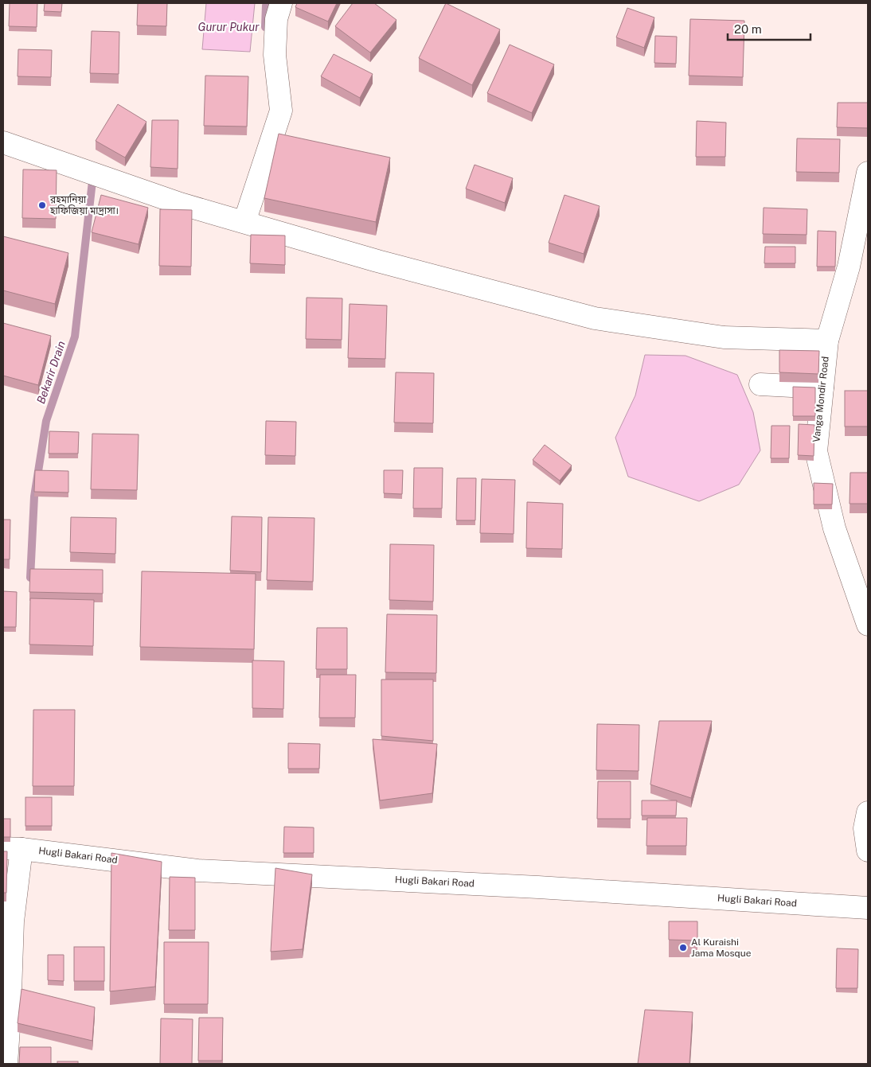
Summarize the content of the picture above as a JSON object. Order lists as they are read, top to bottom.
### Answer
{
  "streets": {
    "street": ["Vanga Mondir Road", "Hugli Bakari Road"]
  },
  "water": ["Gurur Pukur", "Bekarir Drain"],
  "places": ["রহমানিয়া হাফিজিয়া মাদ্রাসা।", "Al Kuraishi Jama Mosque"],
  "scale_bar": "20 m"
}
